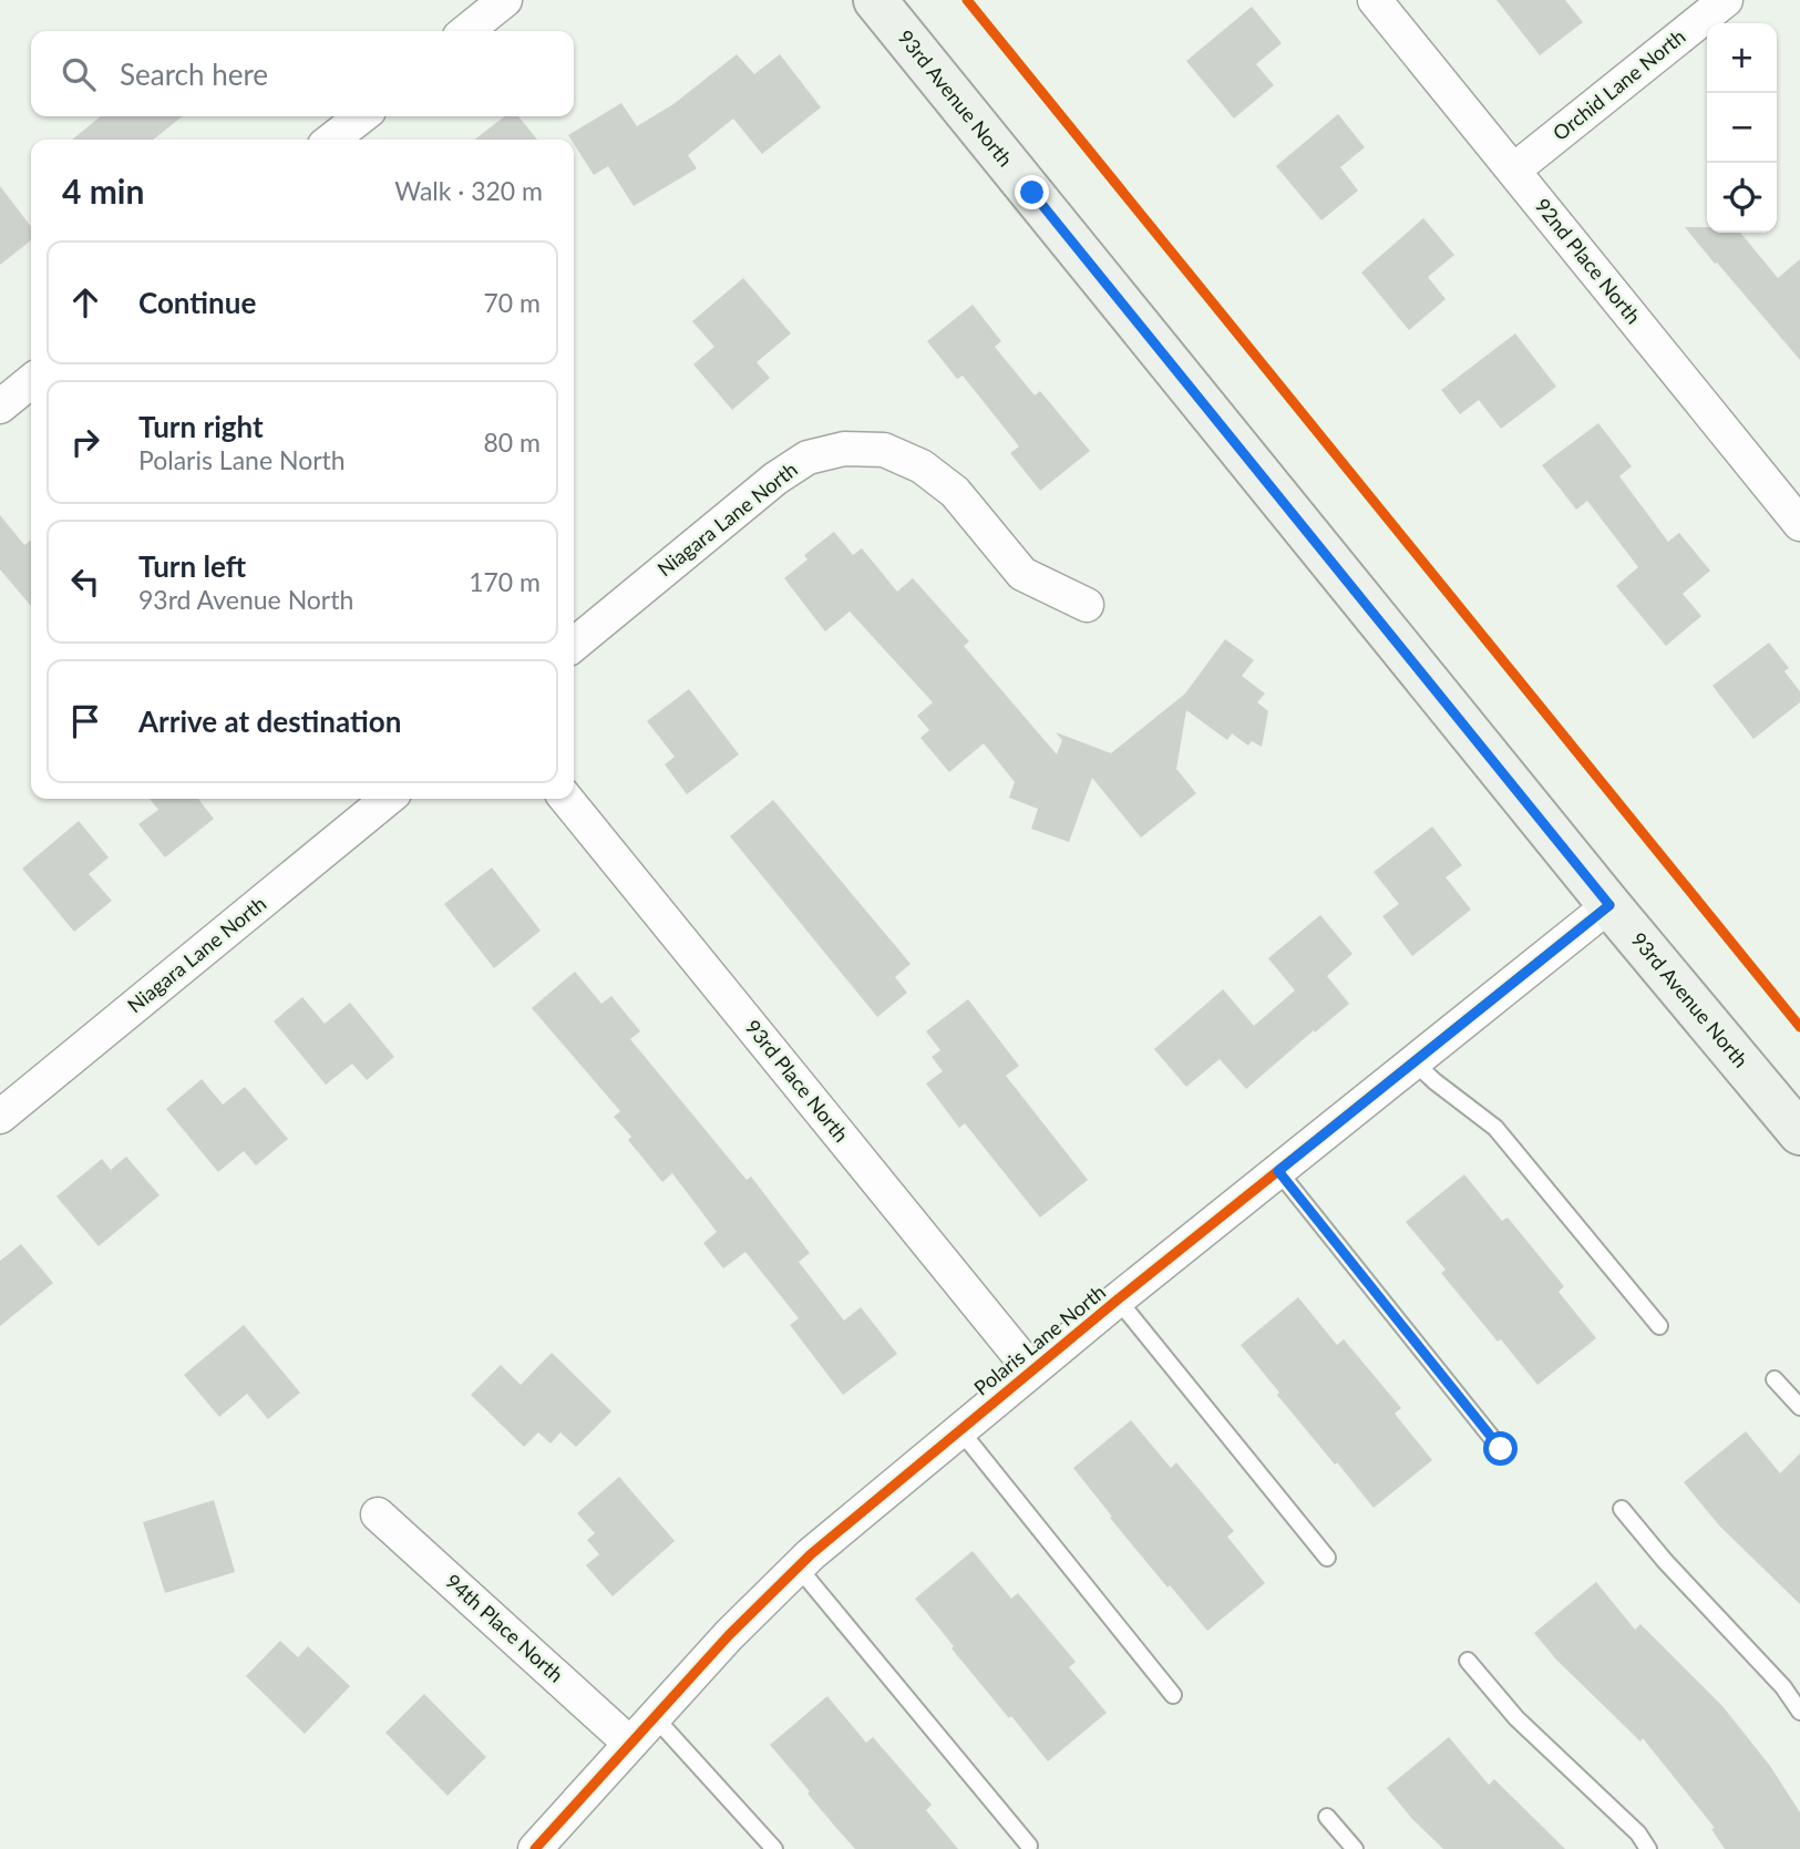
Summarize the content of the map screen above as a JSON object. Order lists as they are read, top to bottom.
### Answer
{
  "streets": {
    "main road": ["93rd Avenue North"],
    "street": [
      "Orchid Lane North",
      "92nd Place North",
      "Niagara Lane North",
      "93rd Place North",
      "Polaris Lane North",
      "94th Place North"
    ]
  },
  "crossings": [
    ["Orchid Lane North", "92nd Place North"],
    ["93rd Avenue North", "Polaris Lane North"],
    ["93rd Place North", "Polaris Lane North"],
    ["Polaris Lane North", "94th Place North"]
  ],
  "page": {
    "map_buttons": ["+", "−"],
    "search": "Search here",
    "heading": ["4 min", "Walk · 320 m"],
    "list": [
      ["Continue", "70 m"],
      ["Turn right", "Polaris Lane North", "80 m"],
      ["Turn left", "93rd Avenue North", "170 m"],
      "Arrive at destination"
    ]
  }
}
